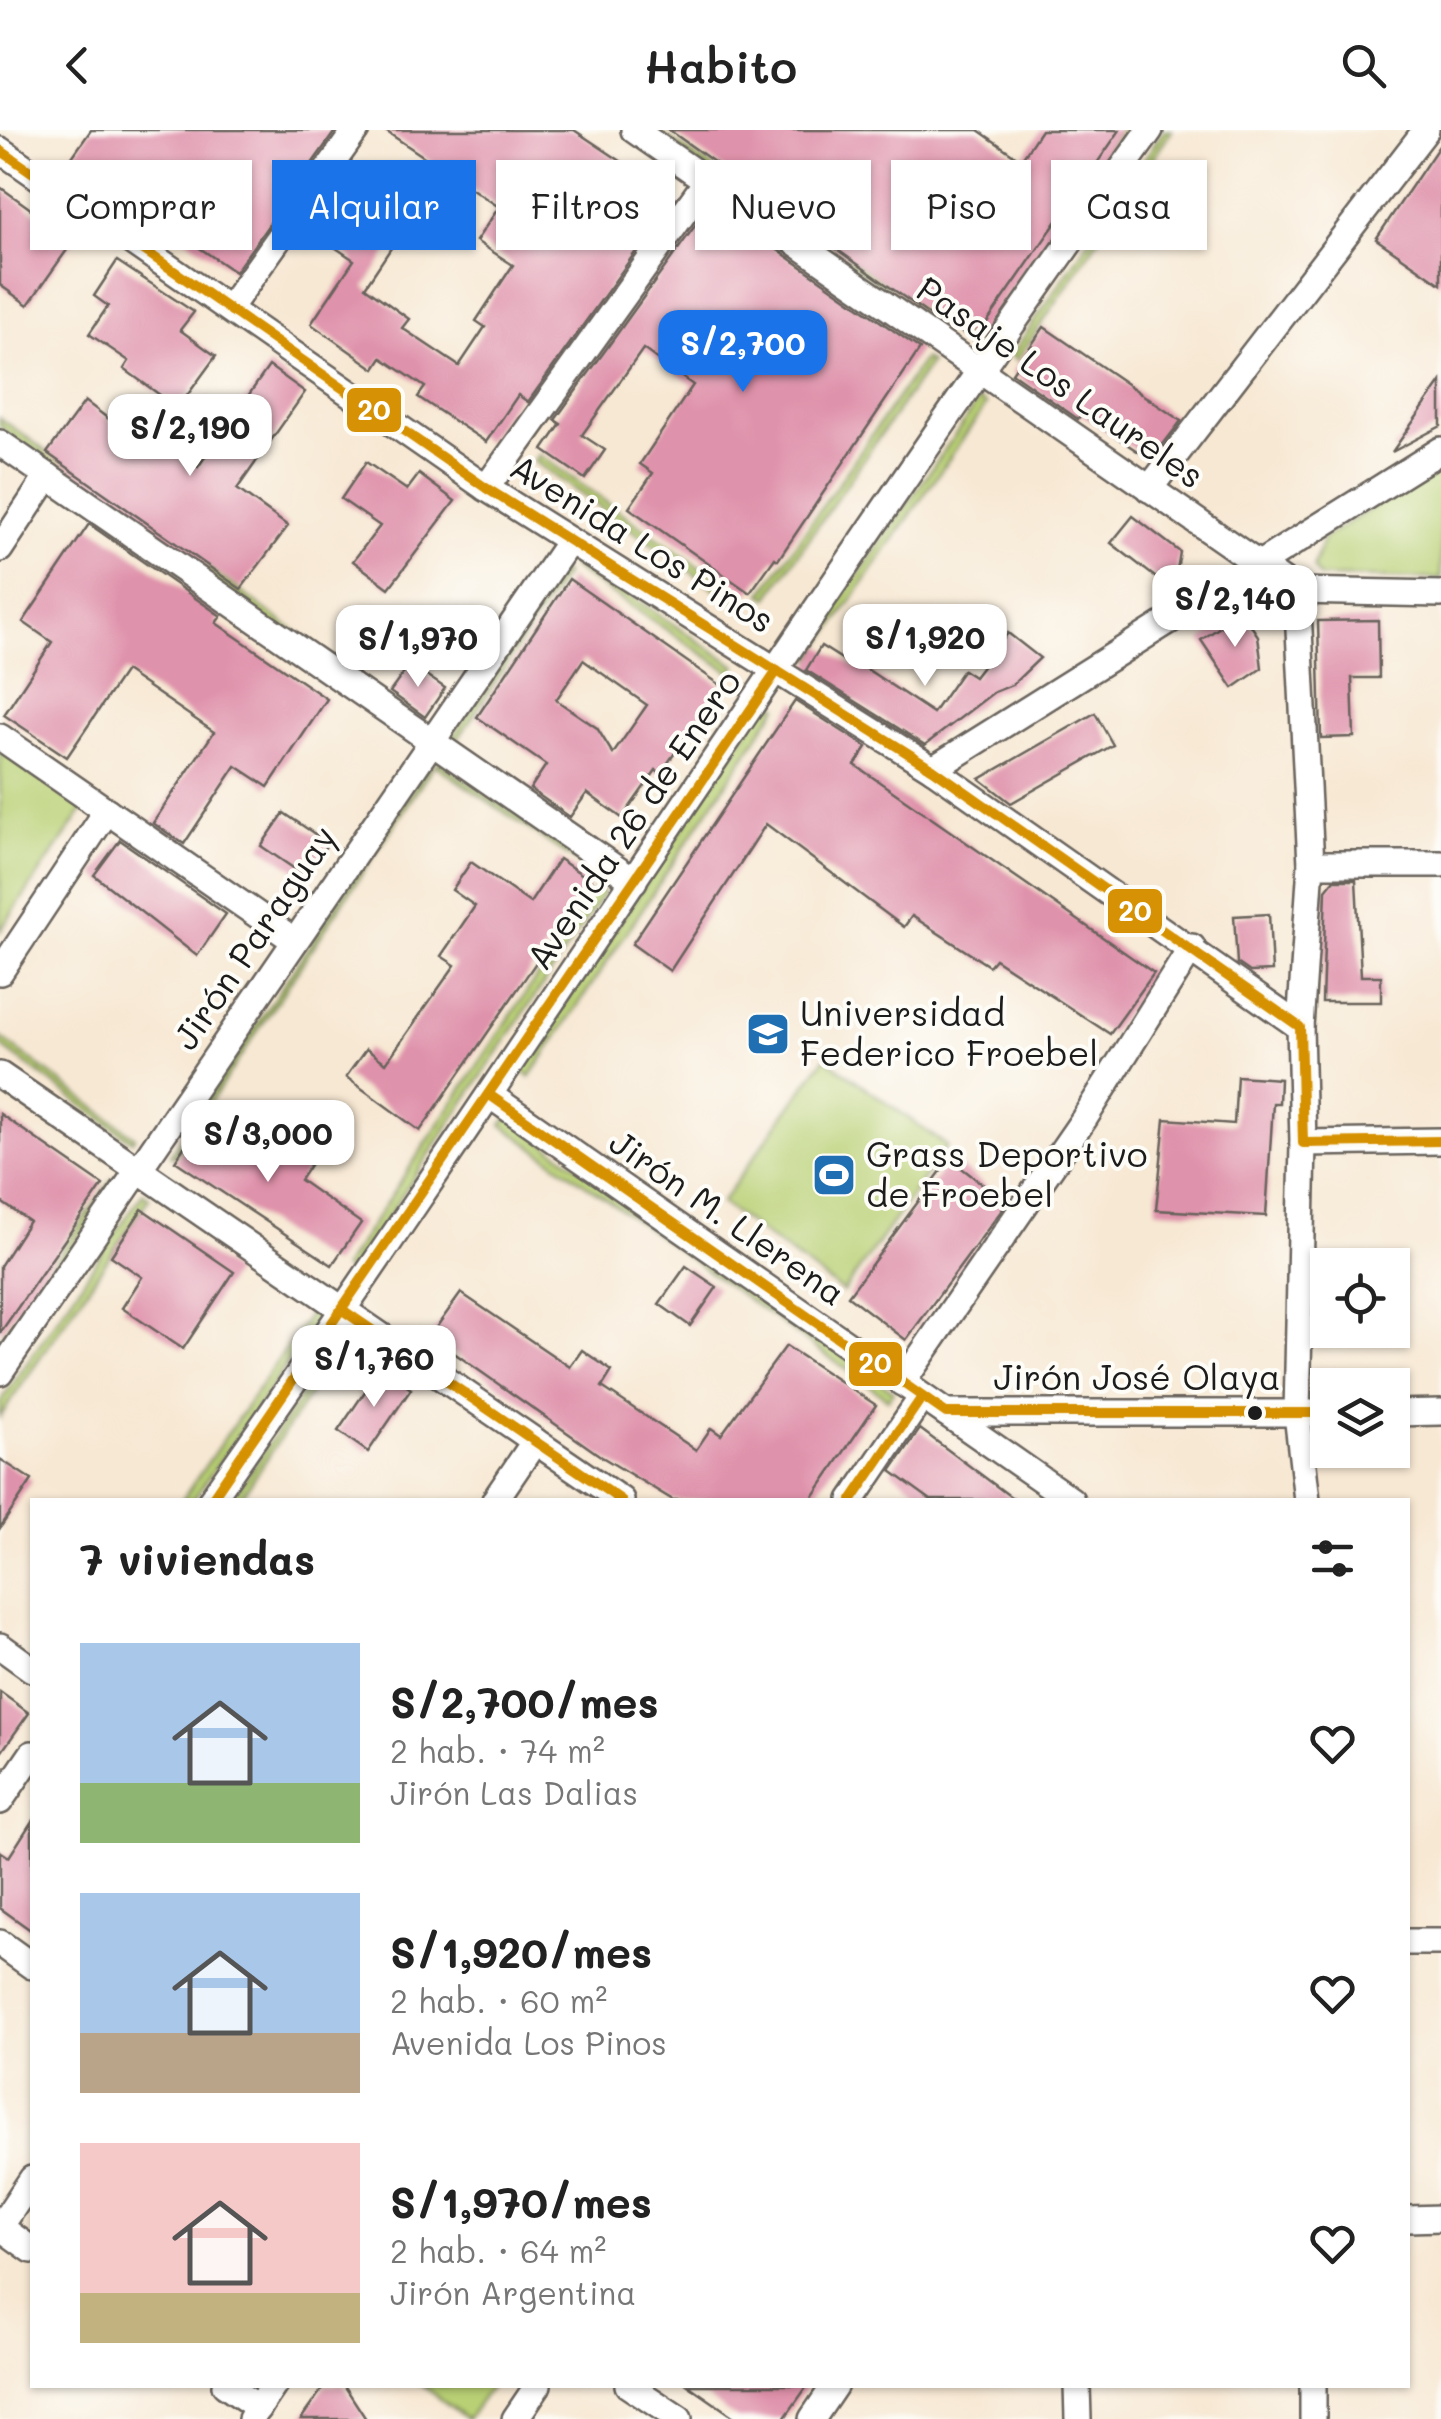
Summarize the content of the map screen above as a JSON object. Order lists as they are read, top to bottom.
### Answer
{
  "streets": {
    "street": [
      "Pasaje Los Laureles",
      "Avenida Los Pinos",
      "Avenida 26 de Enero",
      "Jirón Paraguay",
      "Jirón M. Llerena",
      "Jirón José Olaya"
    ]
  },
  "crossings": [
    ["Pasaje Los Laureles", "Avenida 26 de Enero"],
    ["Avenida Los Pinos", "Avenida 26 de Enero"],
    ["Avenida Los Pinos", "Jirón Paraguay"],
    ["Avenida 26 de Enero", "Jirón M. Llerena"],
    ["Jirón M. Llerena", "Jirón José Olaya"]
  ],
  "places": {
    "school or university": ["Universidad Federico Froebel"],
    "sports": ["Grass Deportivo de Froebel"]
  },
  "lines": ["transit line 20"],
  "page": {
    "header": "Habito",
    "chip": [
      "Comprar",
      "Alquilar",
      "Filtros",
      "Nuevo",
      "Piso",
      "Casa"
    ],
    "price": [
      "S/2,700",
      "S/2,190",
      "S/2,140",
      "S/1,920",
      "S/1,970",
      "S/3,000",
      "S/1,760"
    ],
    "heading": "7 viviendas",
    "list": [
      {
        "name": "S/2,700/mes",
        "note": "2 hab. · 74 m² · Jirón Las Dalias"
      },
      {
        "name": "S/1,920/mes",
        "note": "2 hab. · 60 m² · Avenida Los Pinos"
      },
      {
        "name": "S/1,970/mes",
        "note": "2 hab. · 64 m² · Jirón Argentina"
      }
    ]
  }
}
